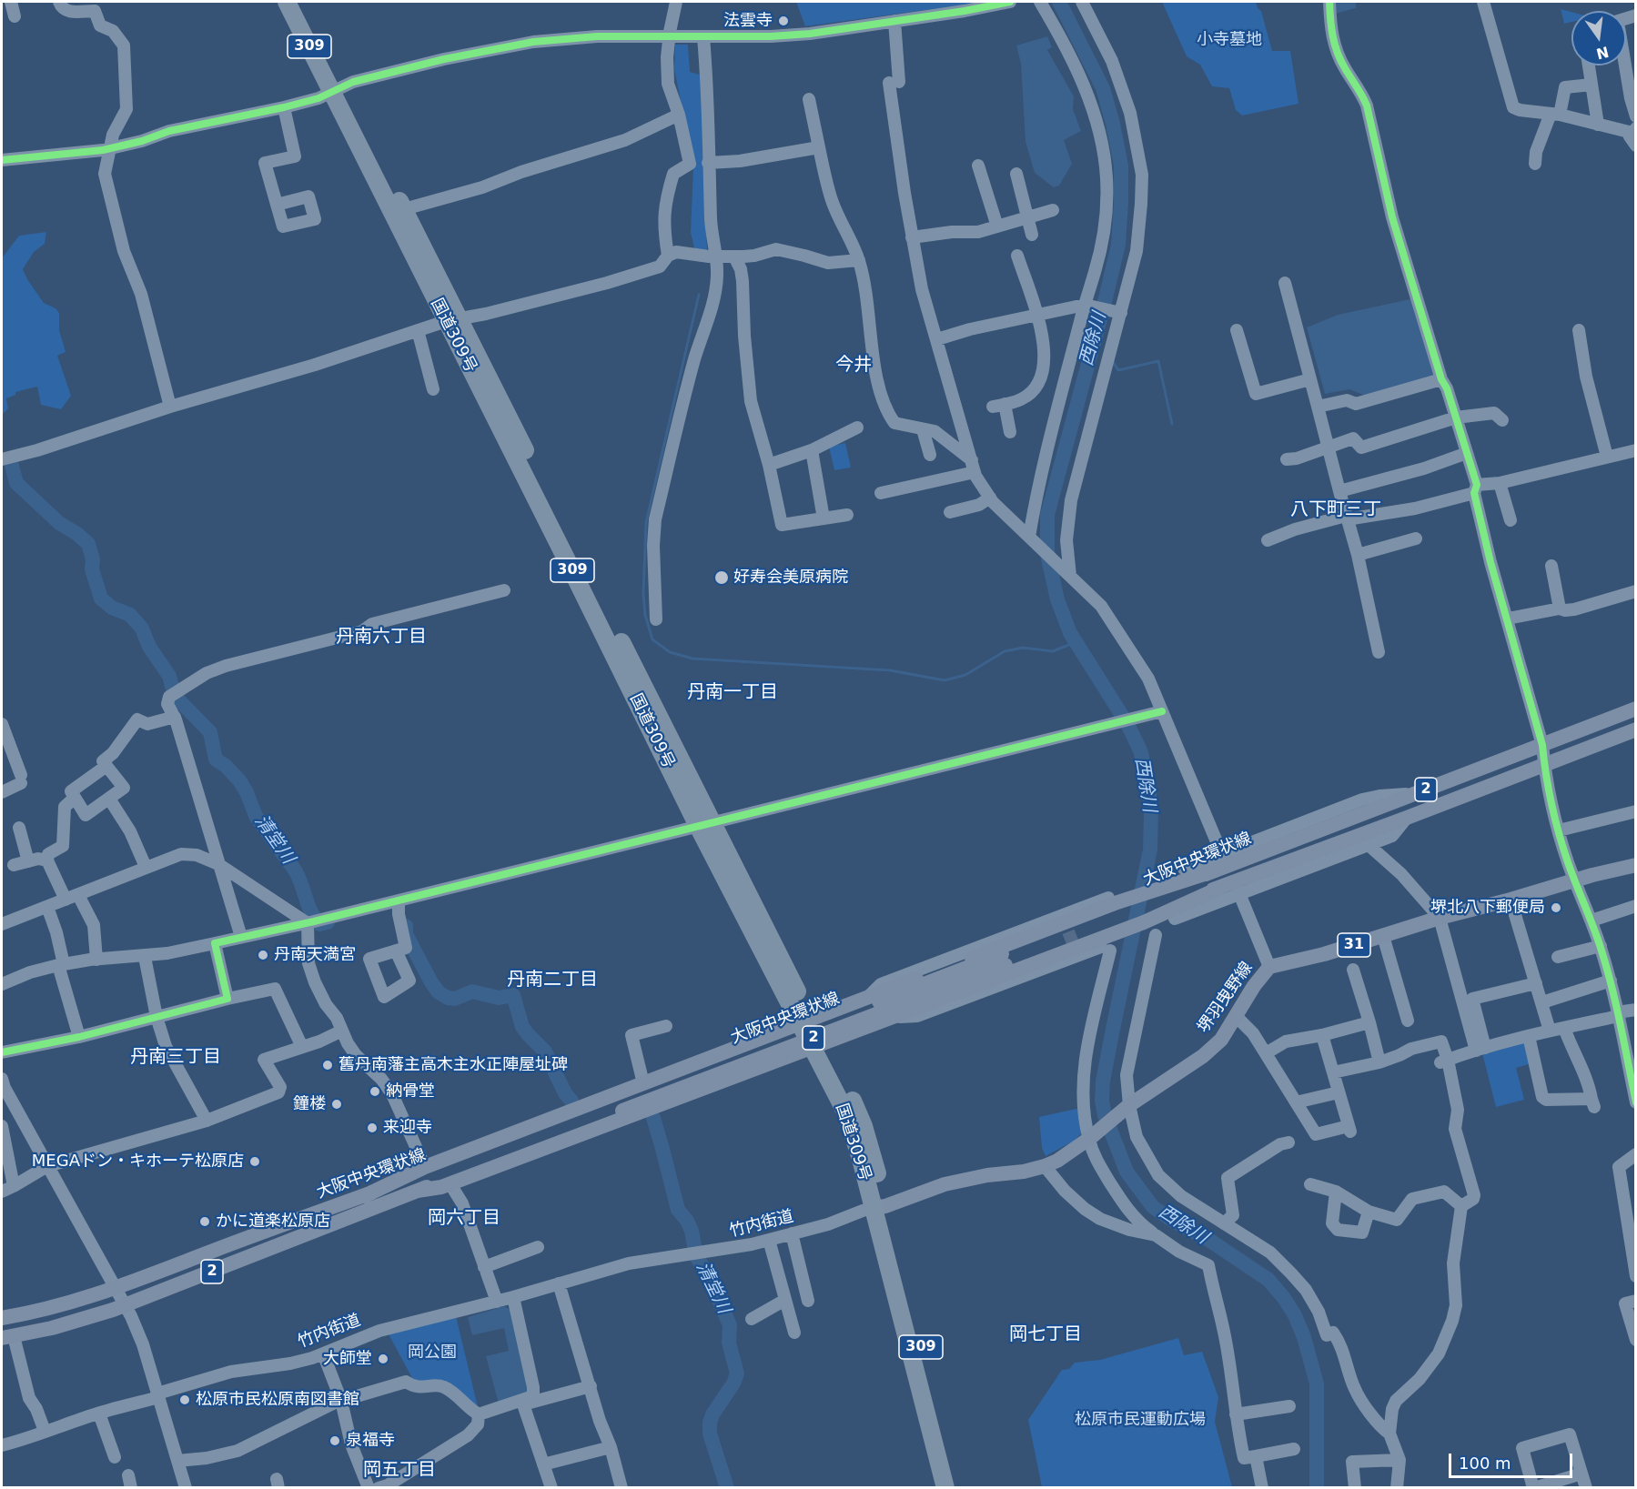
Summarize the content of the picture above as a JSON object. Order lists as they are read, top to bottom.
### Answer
{
  "streets": {
    "highway": ["309", "国道309号"],
    "main road": [
      "2",
      "大阪中央環状線",
      "31",
      "堺羽曳野線"
    ],
    "street": ["竹内街道"]
  },
  "crossings": [
    ["国道309号", "堺羽曳野線"],
    ["国道309号", "竹内街道"],
    ["2", "大阪中央環状線"],
    ["堺羽曳野線", "竹内街道"]
  ],
  "districts": [
    "今井",
    "八下町三丁",
    "丹南六丁目",
    "丹南一丁目",
    "丹南二丁目",
    "丹南三丁目",
    "岡六丁目",
    "岡七丁目",
    "岡五丁目"
  ],
  "water": ["西除川", "清堂川"],
  "parks": ["小寺墓地", "岡公園", "松原市民運動広場"],
  "places": [
    "法雲寺",
    "好寿会美原病院",
    "堺北八下郵便局",
    "丹南天満宮",
    "舊丹南藩主高木主水正陣屋址碑",
    "納骨堂",
    "鐘楼",
    "来迎寺",
    "MEGAドン・キホーテ松原店",
    "かに道楽松原店",
    "大師堂",
    "松原市民松原南図書館",
    "泉福寺"
  ],
  "scale_bar": "100 m",
  "north": "bottom"
}
